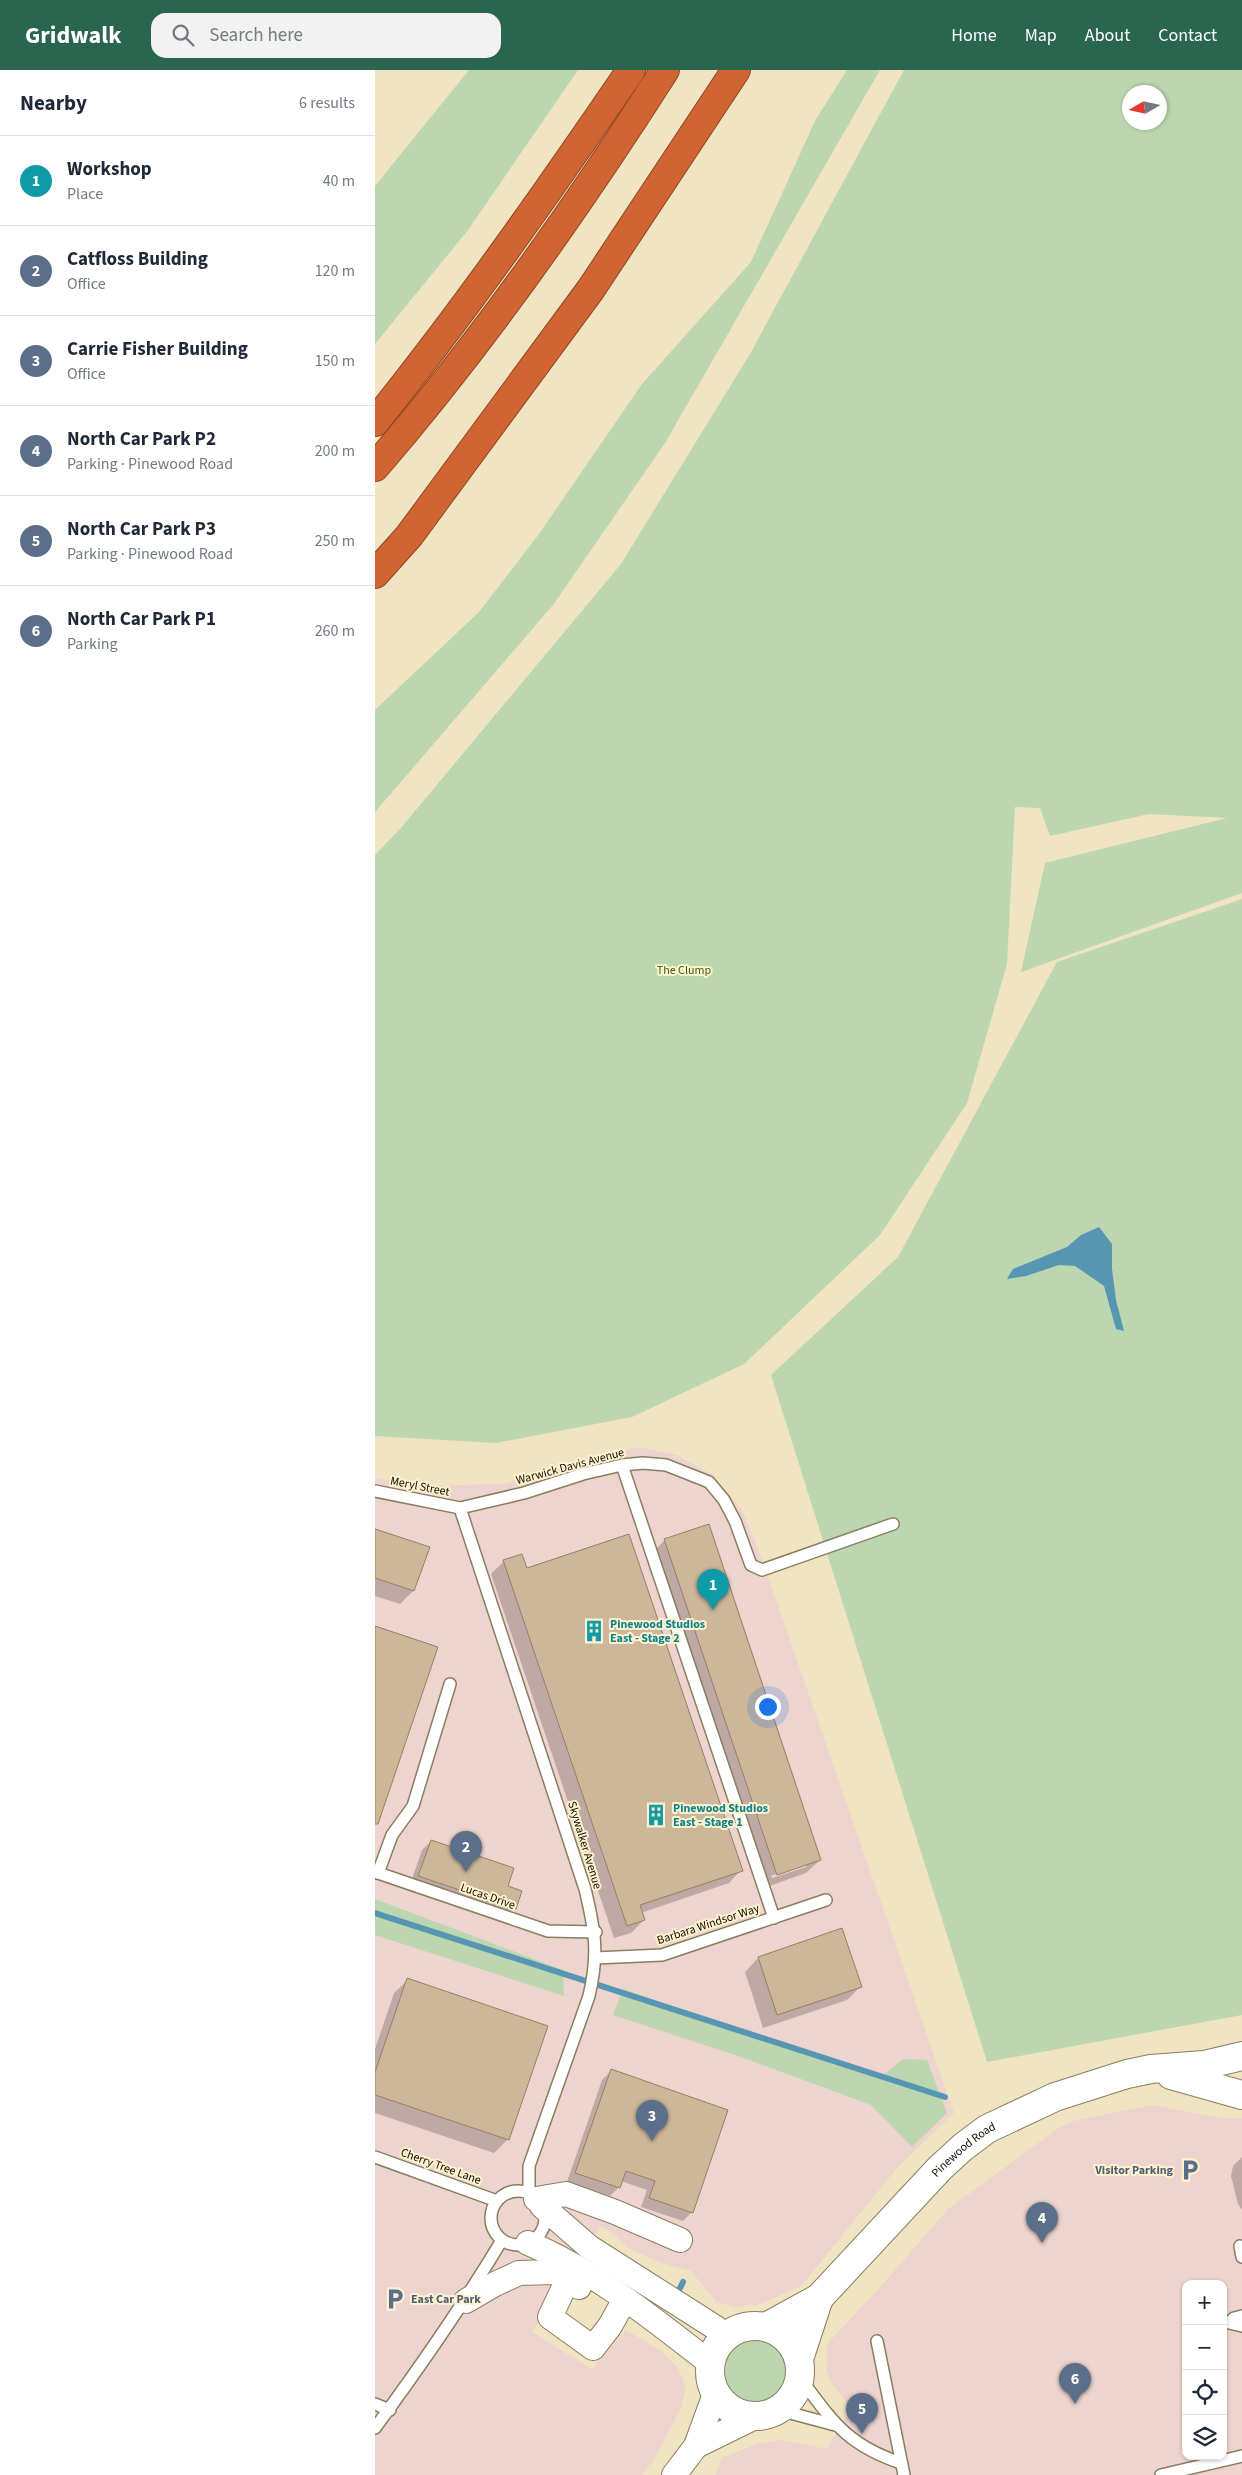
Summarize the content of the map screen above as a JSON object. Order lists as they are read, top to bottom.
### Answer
{
  "streets": {
    "street": ["Pinewood Road"],
    "lane": [
      "Warwick Davis Avenue",
      "Meryl Street",
      "Skywalker Avenue",
      "Lucas Drive",
      "Barbara Windsor Way",
      "Cherry Tree Lane"
    ]
  },
  "crossings": [
    ["Warwick Davis Avenue", "Meryl Street"],
    ["Warwick Davis Avenue", "Skywalker Avenue"],
    ["Meryl Street", "Skywalker Avenue"],
    ["Skywalker Avenue", "Lucas Drive"],
    ["Skywalker Avenue", "Barbara Windsor Way"],
    ["Skywalker Avenue", "Cherry Tree Lane"]
  ],
  "parks": ["The Clump"],
  "places": {
    "building": ["Pinewood Studios East - Stage 2", "Pinewood Studios East - Stage 1"],
    "parking": ["Visitor Parking", "East Car Park"]
  },
  "north": "left",
  "page": {
    "header": "Gridwalk",
    "search": "Search here",
    "nav": [
      "Home",
      "Map",
      "About",
      "Contact"
    ],
    "heading": ["Nearby", "6 results"],
    "list": [
      {
        "mark": "1",
        "name": "Workshop",
        "note": "Place",
        "value": "40 m"
      },
      {
        "mark": "2",
        "name": "Catfloss Building",
        "note": "Office",
        "value": "120 m"
      },
      {
        "mark": "3",
        "name": "Carrie Fisher Building",
        "note": "Office",
        "value": "150 m"
      },
      {
        "mark": "4",
        "name": "North Car Park P2",
        "note": "Parking · Pinewood Road",
        "value": "200 m"
      },
      {
        "mark": "5",
        "name": "North Car Park P3",
        "note": "Parking · Pinewood Road",
        "value": "250 m"
      },
      {
        "mark": "6",
        "name": "North Car Park P1",
        "note": "Parking",
        "value": "260 m"
      }
    ],
    "pins": [
      "1",
      "2",
      "3",
      "4",
      "6",
      "5"
    ],
    "map_buttons": ["+", "−"]
  }
}
